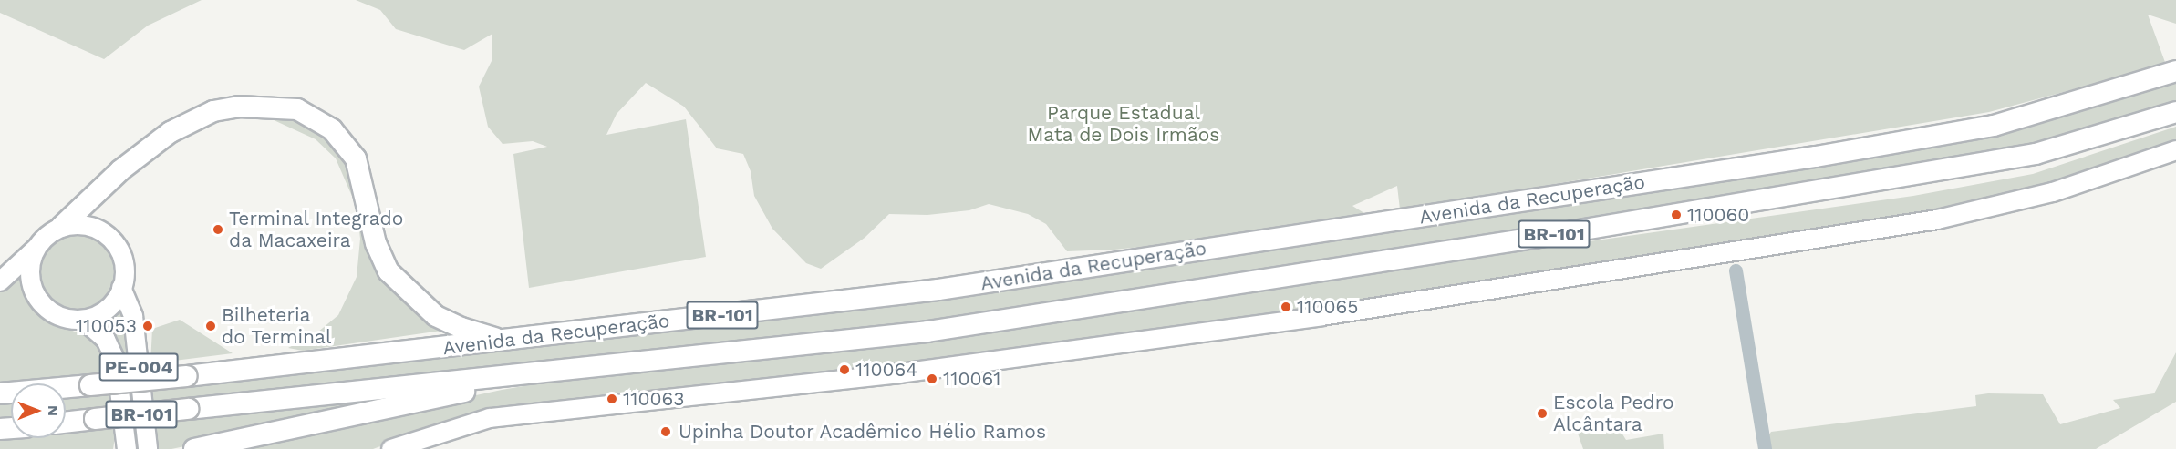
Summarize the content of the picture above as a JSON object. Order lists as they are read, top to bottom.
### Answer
{
  "streets": {
    "highway": ["Avenida da Recuperação", "BR-101"],
    "main road": ["PE-004"]
  },
  "parks": ["Parque Estadual Mata de Dois Irmãos"],
  "places": [
    "110060",
    "Terminal Integrado da Macaxeira",
    "110065",
    "110053",
    "Bilheteria do Terminal",
    "110064",
    "110061",
    "110063",
    "Escola Pedro Alcântara",
    "Upinha Doutor Acadêmico Hélio Ramos"
  ],
  "north": "right"
}
